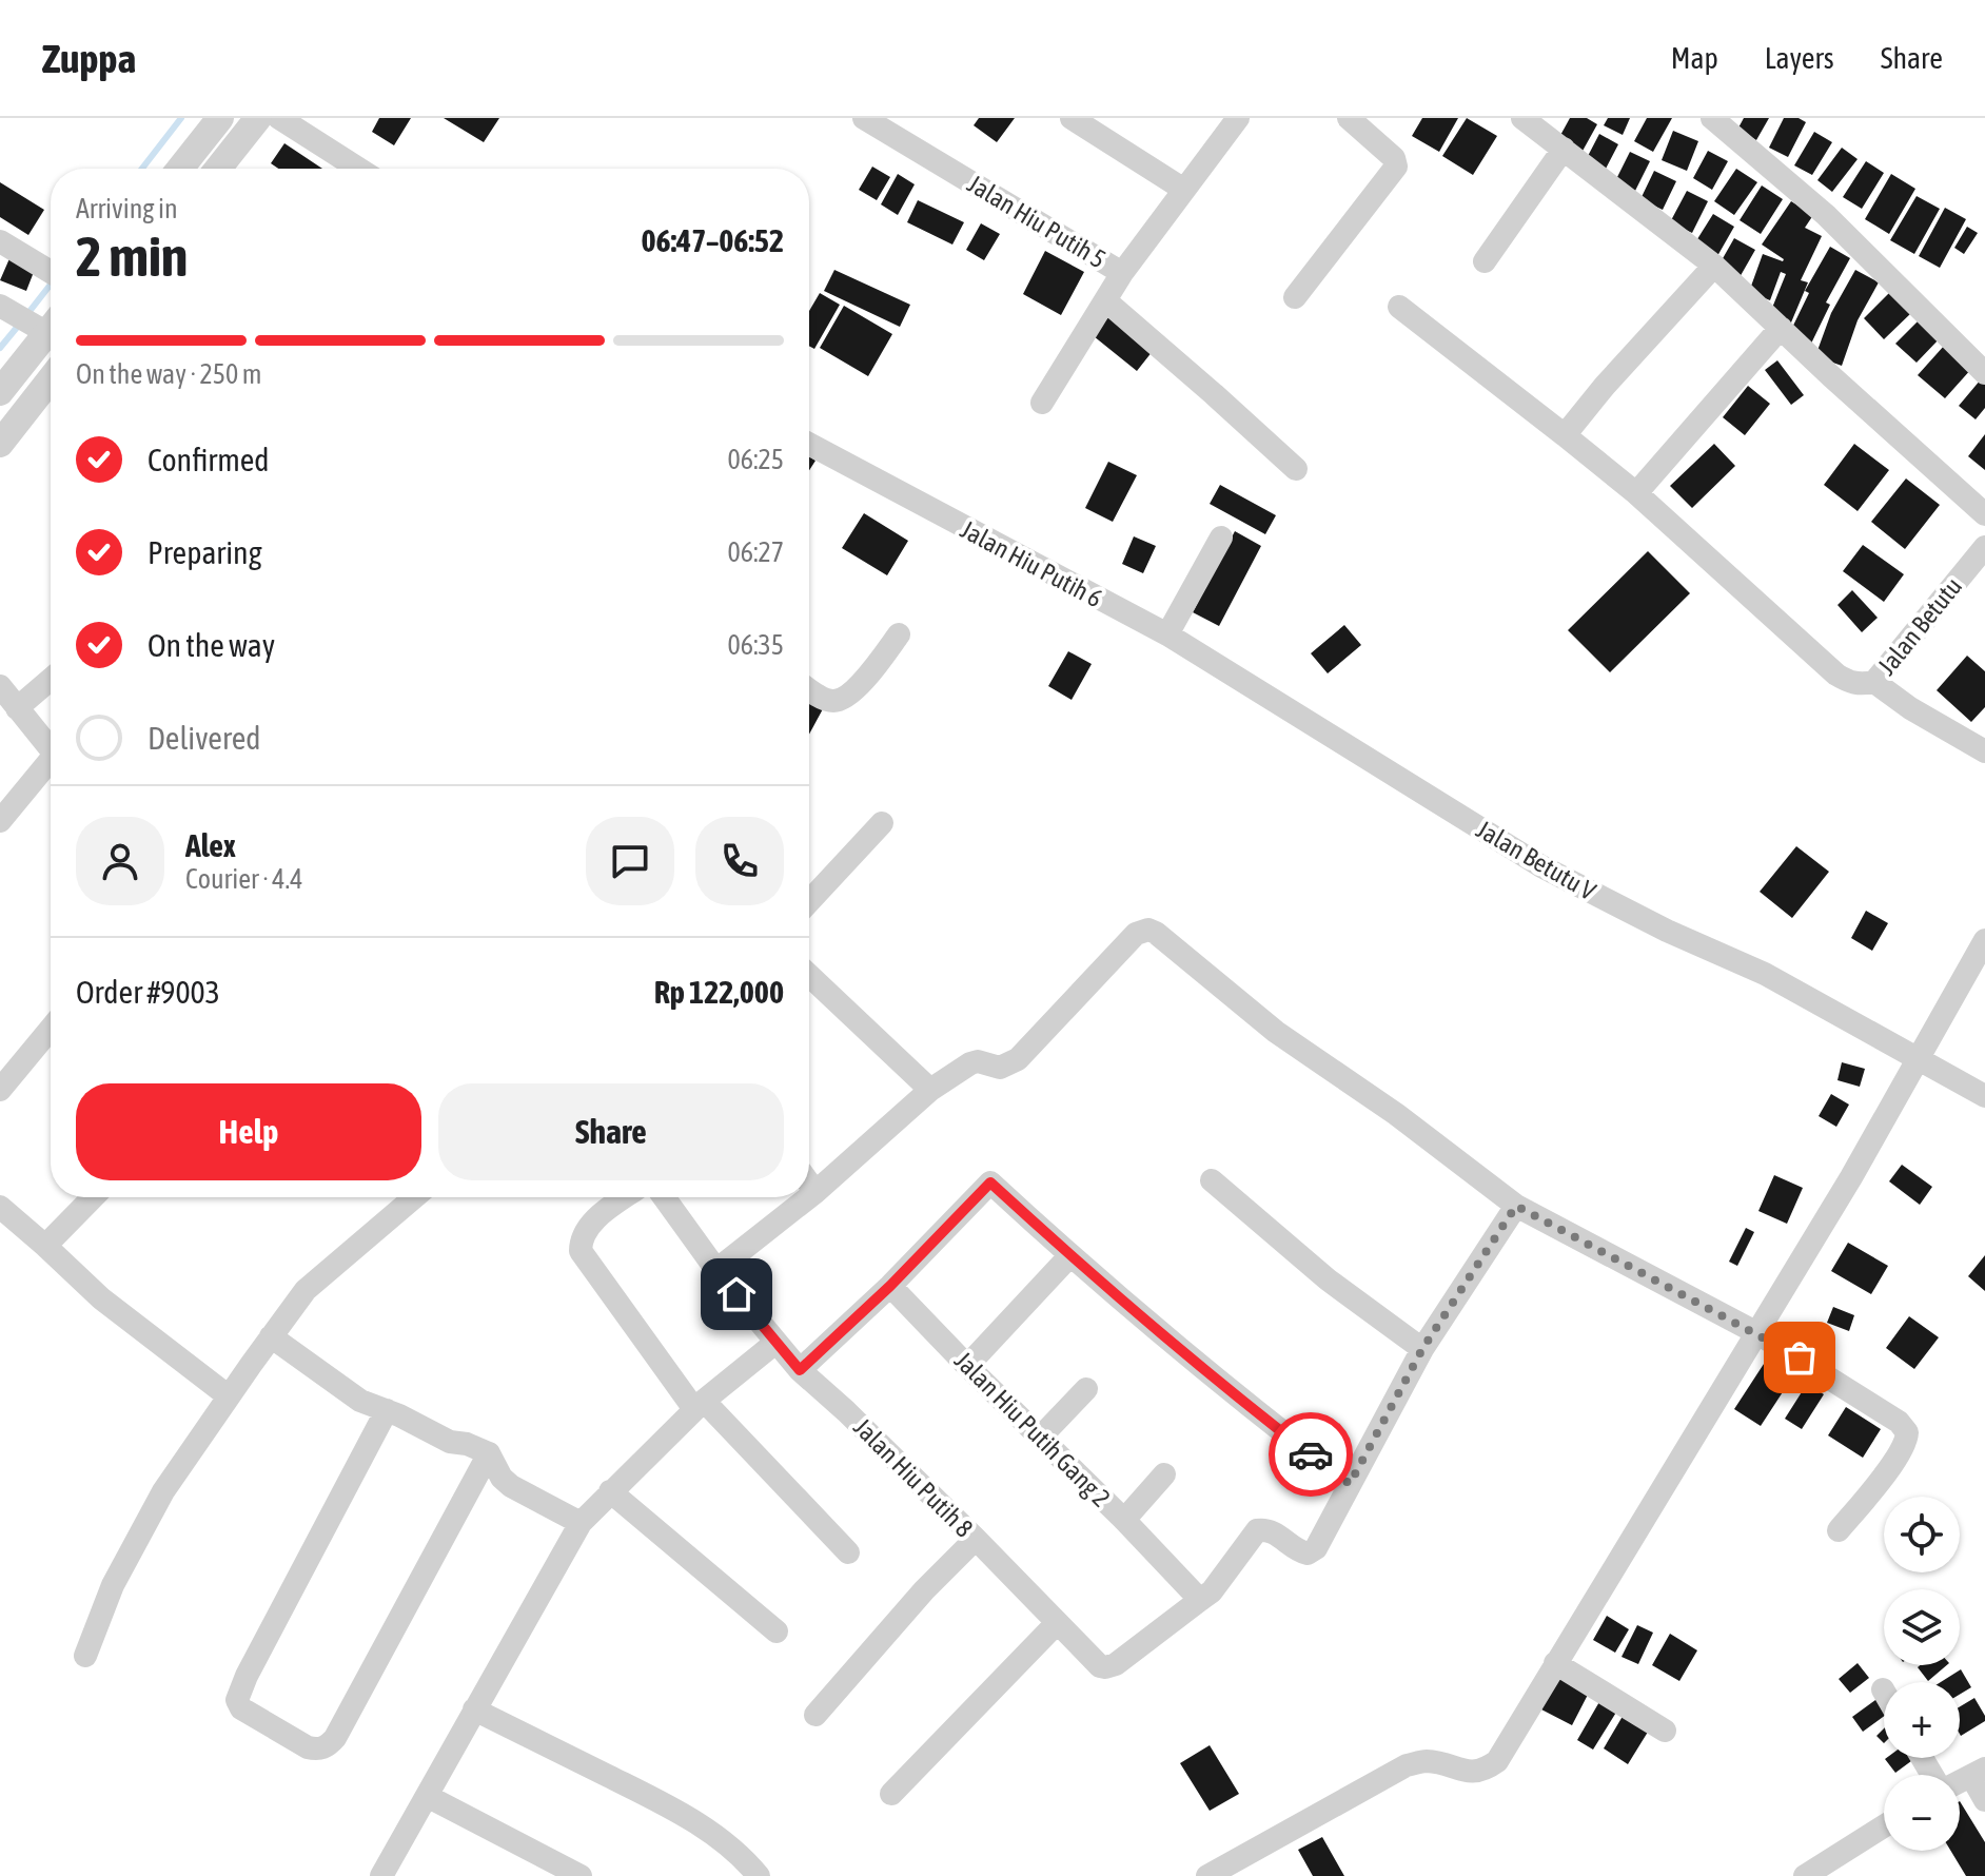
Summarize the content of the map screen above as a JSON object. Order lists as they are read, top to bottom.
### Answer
{
  "streets": {
    "street": [
      "Jalan Hiu Putih 5",
      "Jalan Hiu Putih 6",
      "Jalan Betutu",
      "Jalan Betutu V",
      "Jalan Hiu Putih Gang 2",
      "Jalan Hiu Putih 8"
    ]
  },
  "crossings": [
    ["Jalan Hiu Putih 6", "Jalan Betutu V"],
    ["Jalan Hiu Putih Gang 2", "Jalan Hiu Putih 8"]
  ],
  "page": {
    "header": "Zuppa",
    "nav": ["Map", "Layers", "Share"],
    "heading": ["2 min", "Arriving in", "06:47–06:52"],
    "panel": [
      "Alex",
      "Courier · 4.4",
      "Order #9003",
      "Rp 122,000"
    ],
    "bar": "On the way · 250 m",
    "list": [
      ["Confirmed", "06:25"],
      ["Preparing", "06:27"],
      ["On the way", "06:35"],
      "Delivered"
    ],
    "buttons": ["Help", "Share"],
    "map_buttons": ["+", "−"]
  }
}
